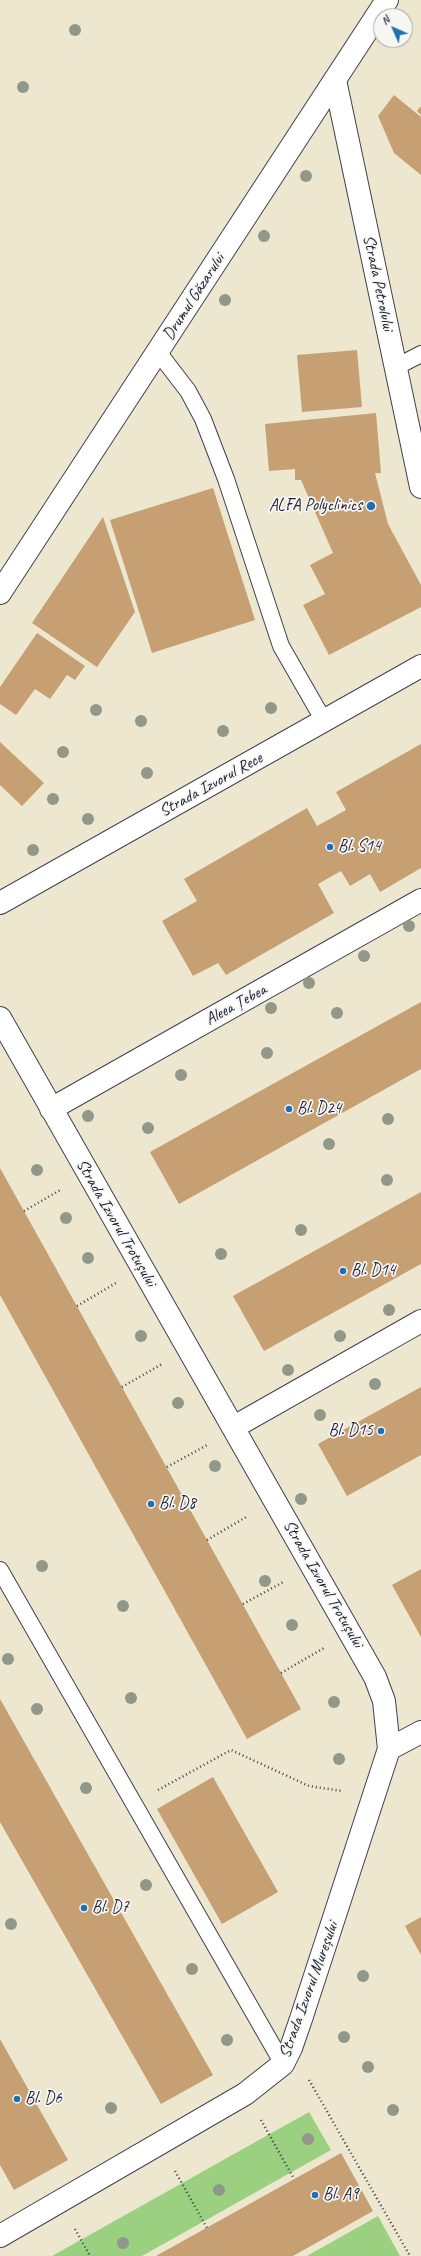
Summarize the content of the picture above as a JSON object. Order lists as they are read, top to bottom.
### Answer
{
  "streets": {
    "street": [
      "Strada Petrolului",
      "Drumul Găzarului",
      "Strada Izvorul Rece",
      "Aleea Țebea",
      "Strada Izvorul Trotușului",
      "Strada Izvorul Mureșului"
    ]
  },
  "crossings": [
    ["Strada Petrolului", "Drumul Găzarului"],
    ["Aleea Țebea", "Strada Izvorul Trotușului"],
    ["Strada Izvorul Trotușului", "Strada Izvorul Mureșului"]
  ],
  "places": [
    "ALFA Polyclinics",
    "Bl. S14",
    "Bl. D24",
    "Bl. D14",
    "Bl. D15",
    "Bl. D8",
    "Bl. D7",
    "Bl. D6",
    "Bl. A9"
  ],
  "north": "top left"
}
